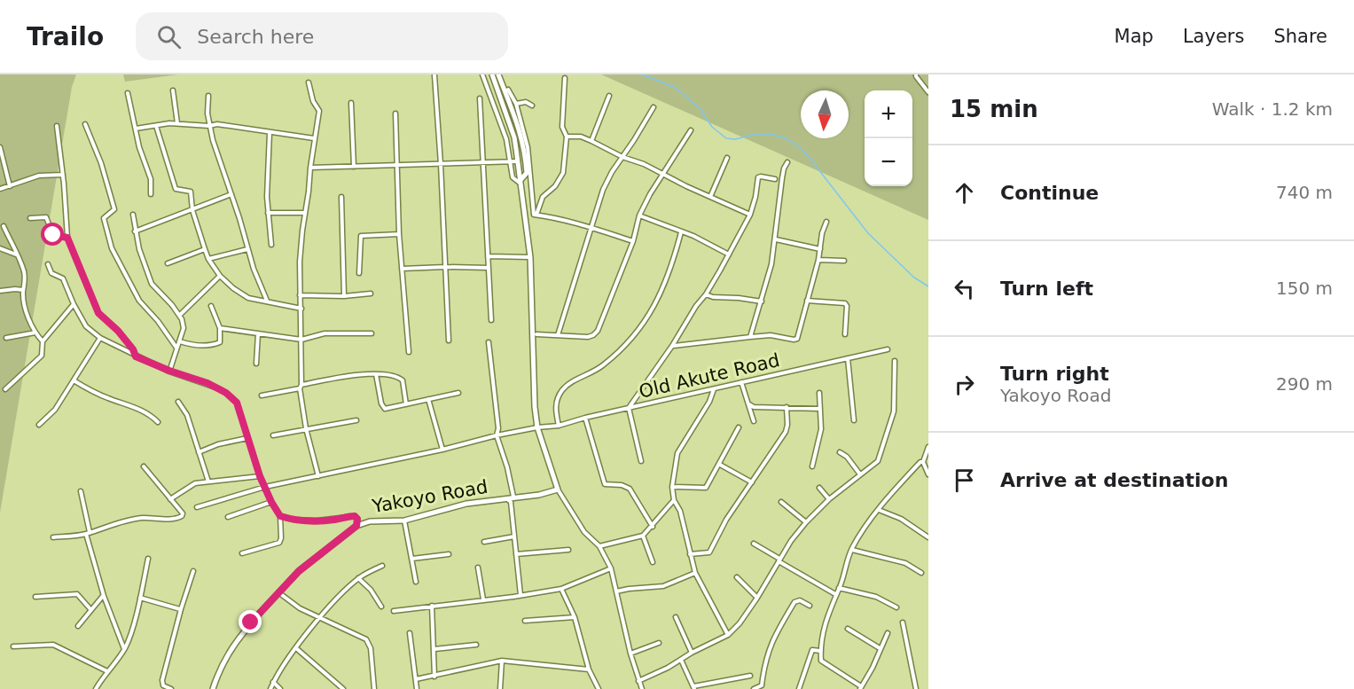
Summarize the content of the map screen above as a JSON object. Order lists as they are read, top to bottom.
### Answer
{
  "streets": {
    "main road": ["Yakoyo Road"],
    "street": ["Old Akute Road"]
  },
  "north": "bottom",
  "page": {
    "header": "Trailo",
    "search": "Search here",
    "nav": ["Map", "Layers", "Share"],
    "heading": ["15 min", "Walk · 1.2 km"],
    "map_buttons": ["+", "−"],
    "list": [
      ["Continue", "740 m"],
      ["Turn left", "150 m"],
      ["Turn right", "Yakoyo Road", "290 m"],
      "Arrive at destination"
    ]
  }
}
